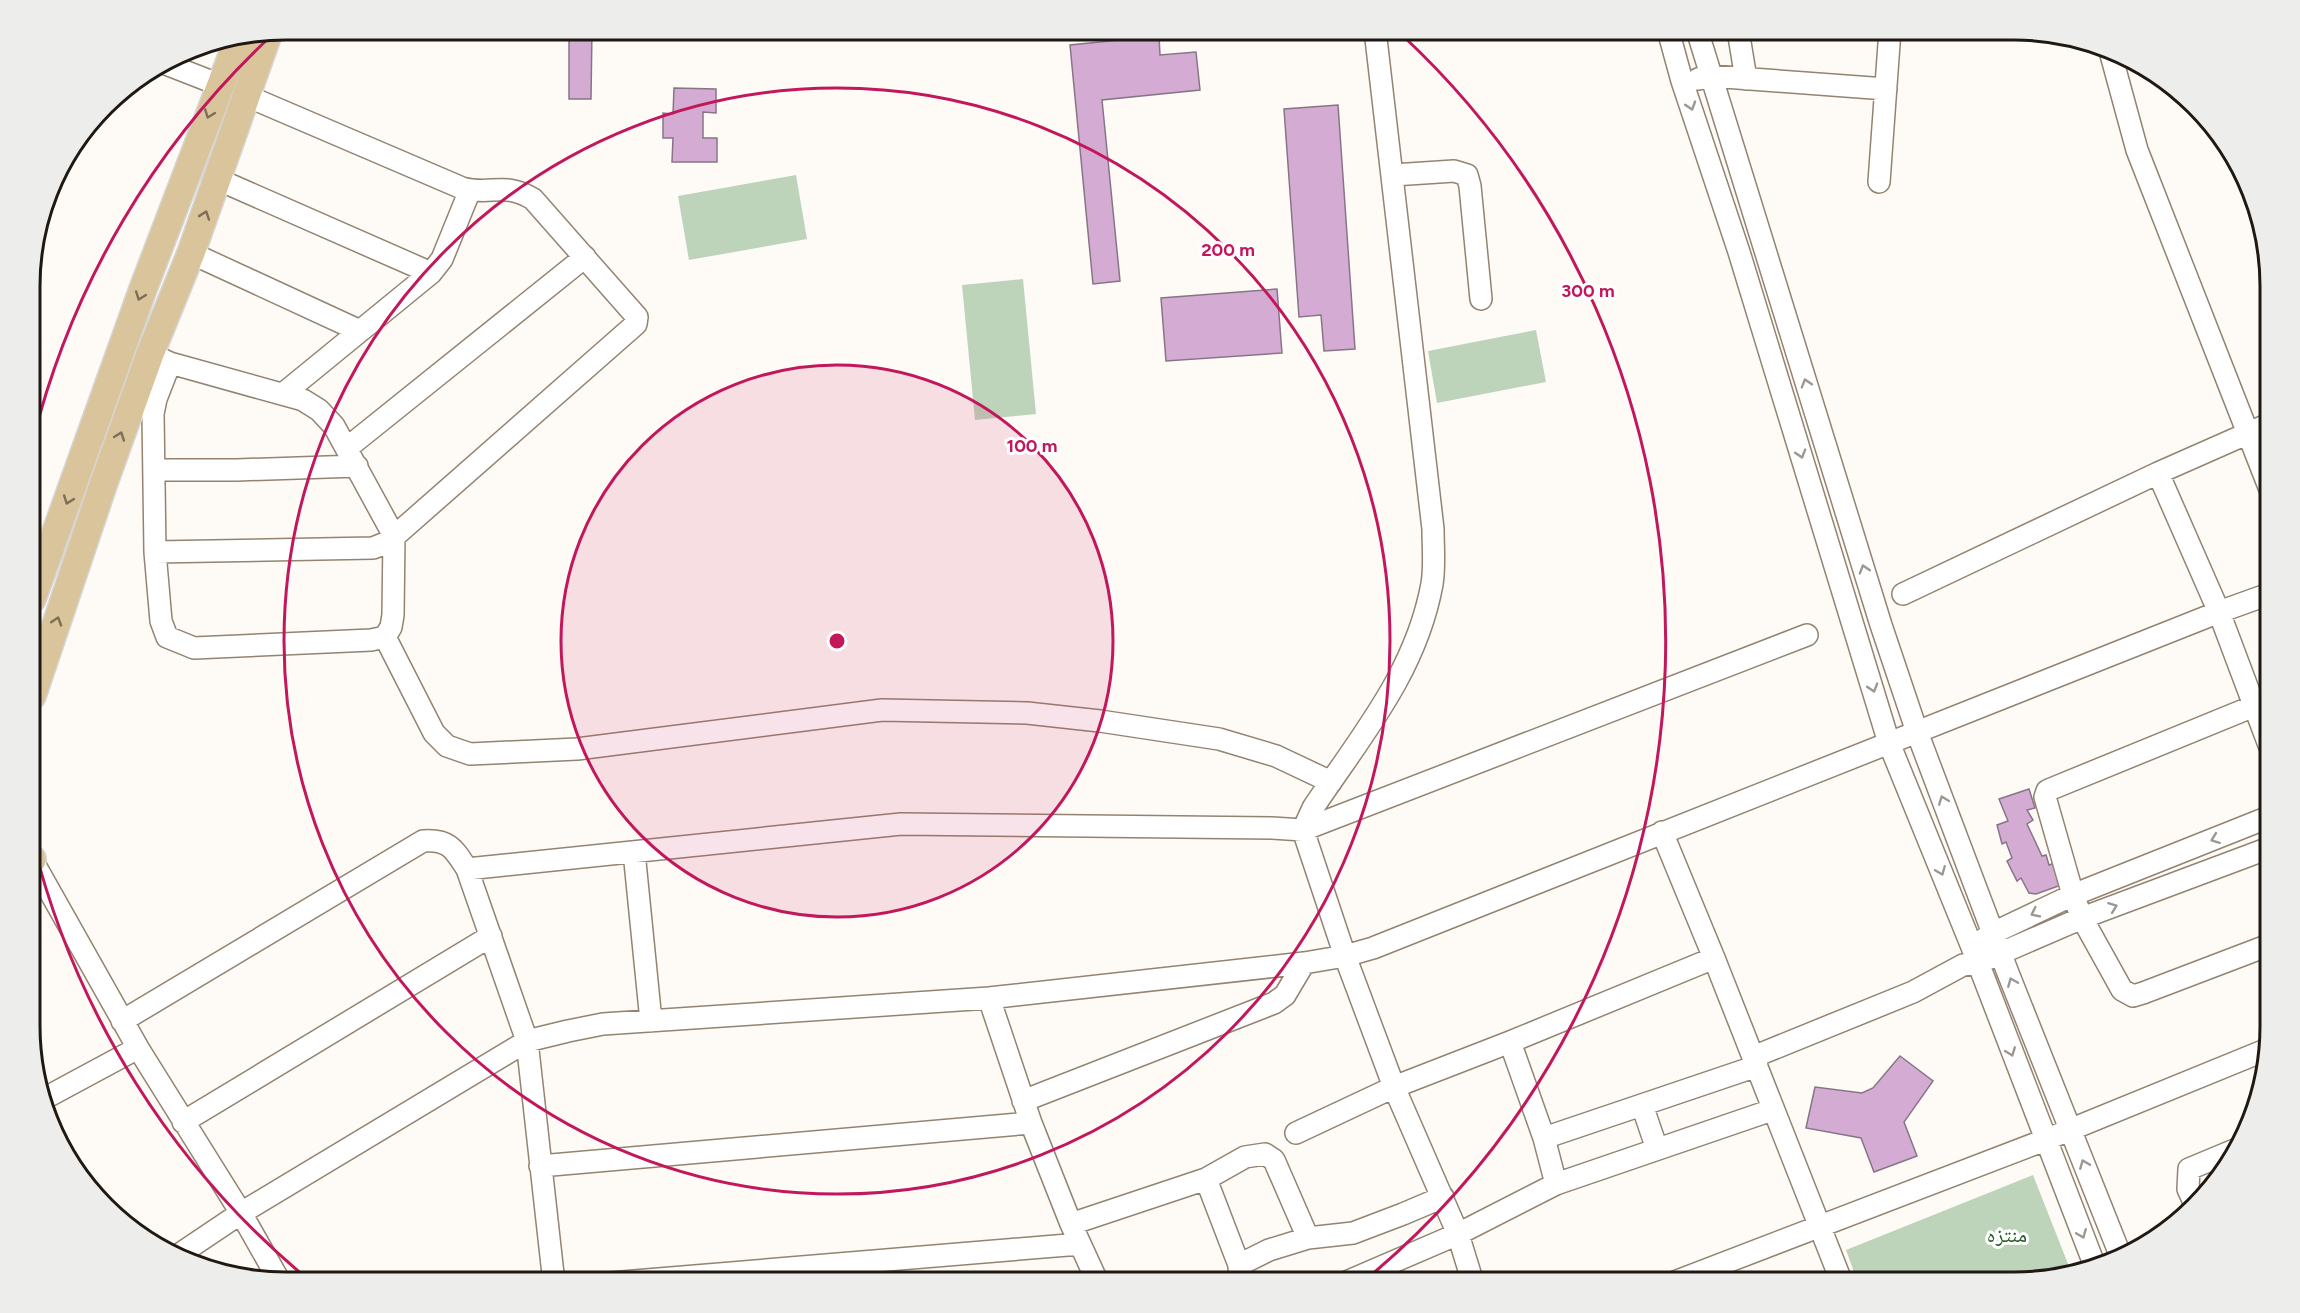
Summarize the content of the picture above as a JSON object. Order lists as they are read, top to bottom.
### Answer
{
  "parks": ["منتزه"],
  "rings": ["200 m", "300 m", "100 m"]
}
